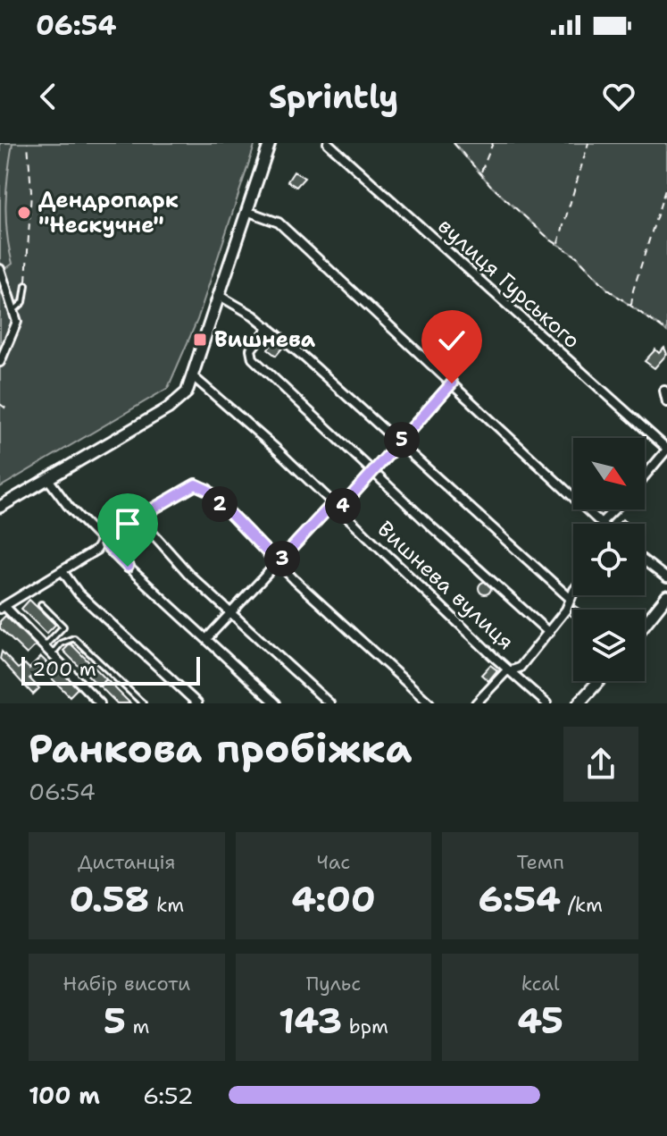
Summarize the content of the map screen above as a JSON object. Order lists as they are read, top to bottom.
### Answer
{
  "streets": {
    "street": ["вулиця Гурського", "Вишнева вулиця"]
  },
  "places": {
    "other": ["Дендропарк \"Нескучне\""],
    "transit": ["Вишнева"]
  },
  "scale_bar": "200 m",
  "north": "bottom right",
  "page": {
    "status": "06:54",
    "header": "Sprintly",
    "pins": [
      "5",
      "2",
      "4",
      "3"
    ],
    "scale": "200 m",
    "heading": ["Ранкова пробіжка", "06:54"],
    "stats": [
      ["Дистанція", "0.58 km"],
      ["Час", "4:00"],
      ["Темп", "6:54 /km"],
      ["Набір висоти", "5 m"],
      ["Пульс", "143 bpm"],
      ["kcal", "45"]
    ],
    "list": [
      {
        "name": "100 m",
        "note": "6:52"
      }
    ]
  }
}
